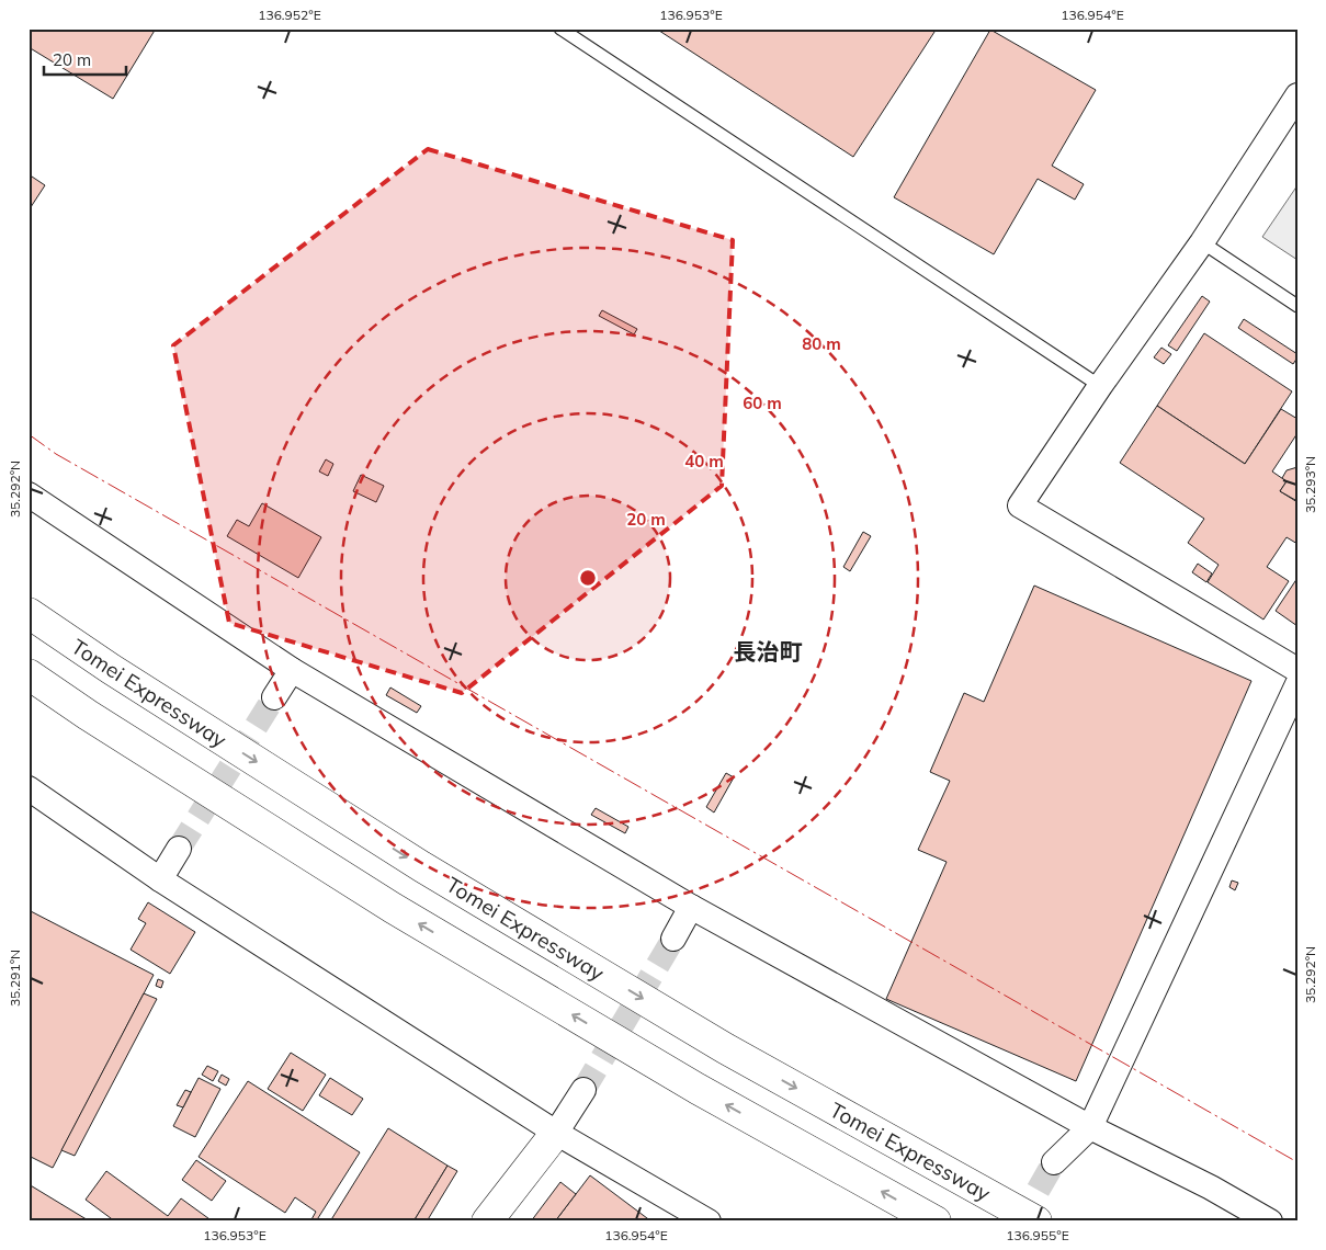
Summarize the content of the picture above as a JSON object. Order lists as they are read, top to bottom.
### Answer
{
  "streets": {
    "main road": ["Tomei Expressway"]
  },
  "districts": ["長治町"],
  "scale_bar": "20 m",
  "coordinates": [
    "136.952°E",
    "136.953°E",
    "136.954°E",
    "35.293°N",
    "35.292°N",
    "35.291°N",
    "136.955°E"
  ],
  "rings": [
    "80 m",
    "60 m",
    "40 m",
    "20 m"
  ]
}
